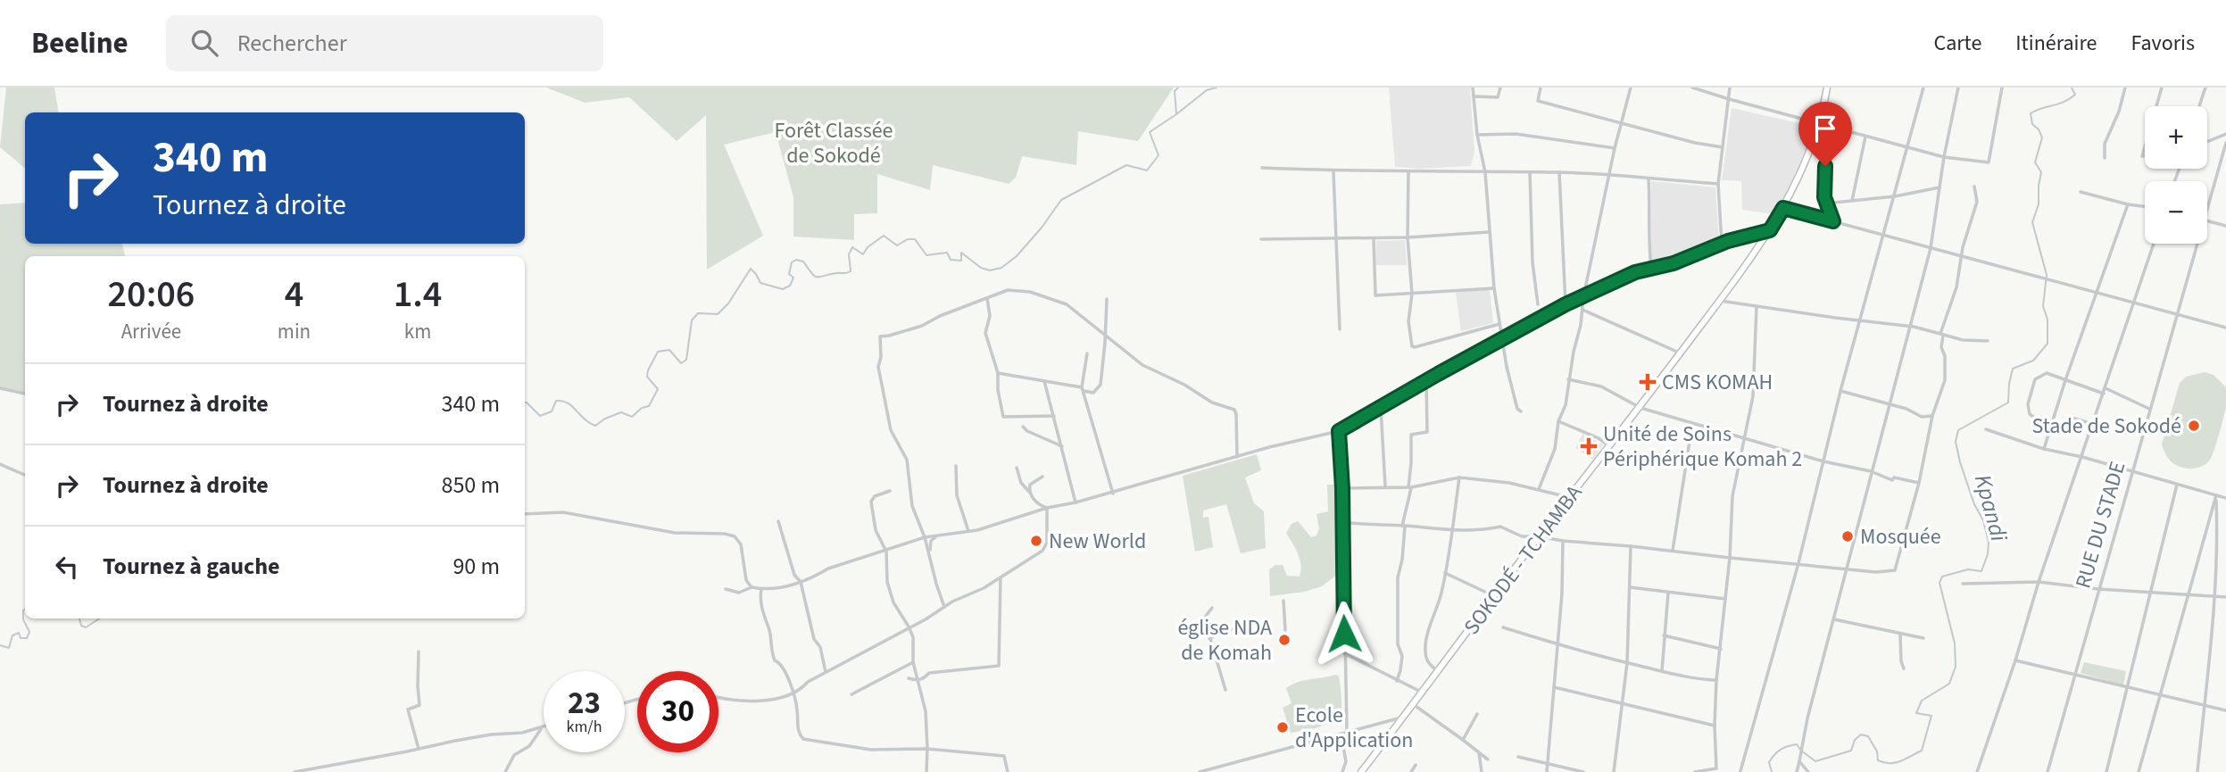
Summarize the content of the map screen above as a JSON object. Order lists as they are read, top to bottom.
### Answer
{
  "streets": {
    "main road": ["SOKODÉ - TCHAMBA"],
    "street": ["RUE DU STADE"]
  },
  "water": ["Kpandi"],
  "parks": ["Forêt Classée de Sokodé"],
  "places": {
    "health": ["CMS KOMAH", "Unité de Soins Périphérique Komah 2"],
    "other": [
      "Stade de Sokodé",
      "Mosquée",
      "New World",
      "église NDA de Komah",
      "Ecole d'Application"
    ]
  },
  "page": {
    "header": "Beeline",
    "search": "Rechercher",
    "nav": ["Carte", "Itinéraire", "Favoris"],
    "map_buttons": ["+", "−"],
    "turn": ["340 m", "Tournez à droite"],
    "eta": [
      "20:06",
      "Arrivée",
      "4",
      "min",
      "1.4",
      "km"
    ],
    "list": [
      {
        "name": "Tournez à droite",
        "value": "340 m"
      },
      {
        "name": "Tournez à droite",
        "value": "850 m"
      },
      {
        "name": "Tournez à gauche",
        "value": "90 m"
      }
    ],
    "speed": "23 km/h",
    "limit": "30"
  }
}
